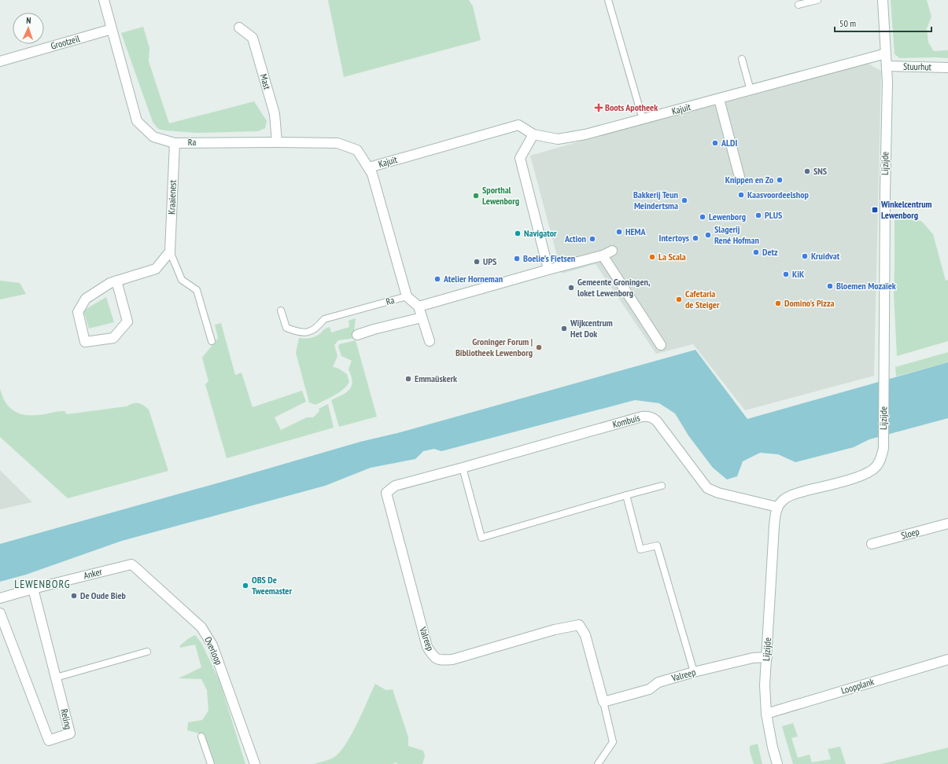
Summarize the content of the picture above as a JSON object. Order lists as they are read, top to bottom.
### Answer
{
  "streets": {
    "street": [
      "Grootzeil",
      "Stuurhut",
      "Mast",
      "Kajuit",
      "Ra",
      "Lijzijde",
      "Kraaienest",
      "Kombuis",
      "Sloep",
      "Anker",
      "Valreep",
      "Overloop",
      "Loopplank",
      "Reling"
    ]
  },
  "crossings": [
    ["Grootzeil", "Ra"],
    ["Stuurhut", "Lijzijde"],
    ["Mast", "Ra"],
    ["Kajuit", "Ra"],
    ["Kajuit", "Lijzijde"],
    ["Ra", "Kraaienest"],
    ["Lijzijde", "Kombuis"],
    ["Lijzijde", "Valreep"],
    ["Lijzijde", "Loopplank"],
    ["Kombuis", "Valreep"],
    ["Anker", "Overloop"],
    ["Anker", "Reling"]
  ],
  "districts": ["LEWENBORG"],
  "places": {
    "health": ["Boots Apotheek"],
    "other": [
      "ALDI",
      "SNS",
      "Knippen en Zo",
      "Kaasvoordeelshop",
      "Sporthal Lewenborg",
      "Bakkerij Teun Meindertsma",
      "PLUS",
      "Lewenborg",
      "HEMA",
      "Navigator",
      "Slagerij René Hofman",
      "Intertoys",
      "Action",
      "Detz",
      "Kruidvat",
      "La Scala",
      "Boelie's Fietsen",
      "UPS",
      "KiK",
      "Atelier Horneman",
      "Bloemen Mozaïek",
      "Gemeente Groningen, loket Lewenborg",
      "Cafetaria de Steiger",
      "Domino's Pizza",
      "Wijkcentrum Het Dok",
      "Groninger Forum | Bibliotheek Lewenborg",
      "Emmaüskerk",
      "OBS De Tweemaster",
      "De Oude Bieb"
    ],
    "transit": ["Winkelcentrum Lewenborg"]
  },
  "scale_bar": "50 m",
  "north": "top"
}
